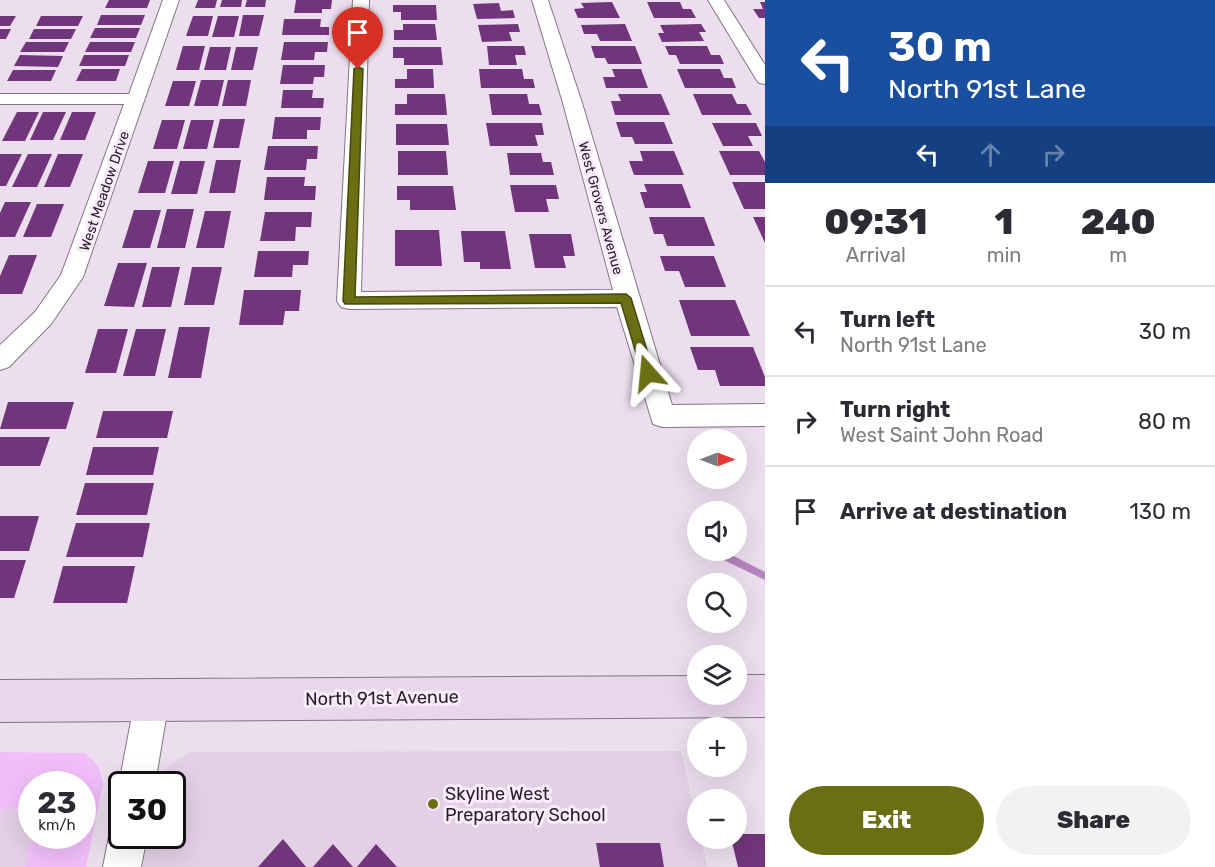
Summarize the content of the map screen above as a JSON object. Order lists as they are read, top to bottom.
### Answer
{
  "streets": {
    "main road": ["North 91st Avenue"],
    "street": ["West Meadow Drive", "West Grovers Avenue"]
  },
  "places": ["Skyline West Preparatory School"],
  "north": "right",
  "page": {
    "turn": ["30 m", "North 91st Lane"],
    "eta": [
      "09:31",
      "Arrival",
      "1",
      "min",
      "240",
      "m"
    ],
    "list": [
      {
        "name": "Turn left",
        "note": "North 91st Lane",
        "value": "30 m"
      },
      {
        "name": "Turn right",
        "note": "West Saint John Road",
        "value": "80 m"
      },
      {
        "name": "Arrive at destination",
        "value": "130 m"
      }
    ],
    "map_buttons": ["+", "−"],
    "speed": "23 km/h",
    "limit": "30",
    "buttons": ["Exit", "Share"]
  }
}
